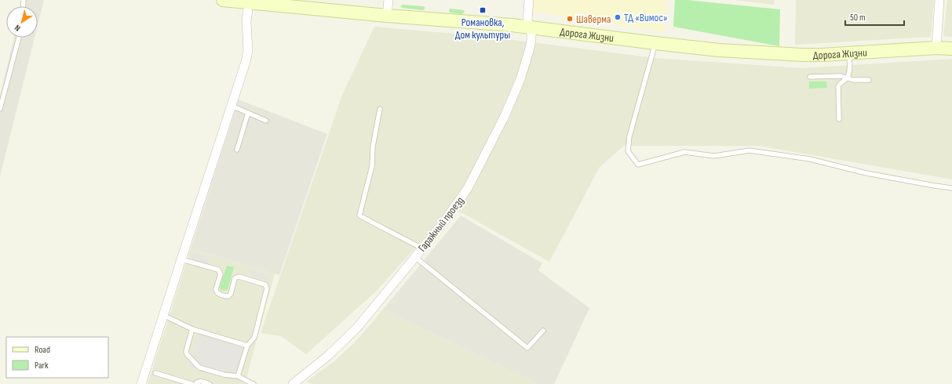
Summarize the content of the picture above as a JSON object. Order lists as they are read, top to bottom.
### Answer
{
  "streets": {
    "main road": ["Дорога Жизни"],
    "street": ["Гаражный проезд"]
  },
  "crossings": [
    ["Дорога Жизни", "Гаражный проезд"]
  ],
  "places": {
    "transit": ["Романовка, Дом культуры"],
    "other": ["ТД «Вимос»", "Шаверма"]
  },
  "legend": ["Road", "Park"],
  "scale_bar": "50 m",
  "north": "bottom left"
}
